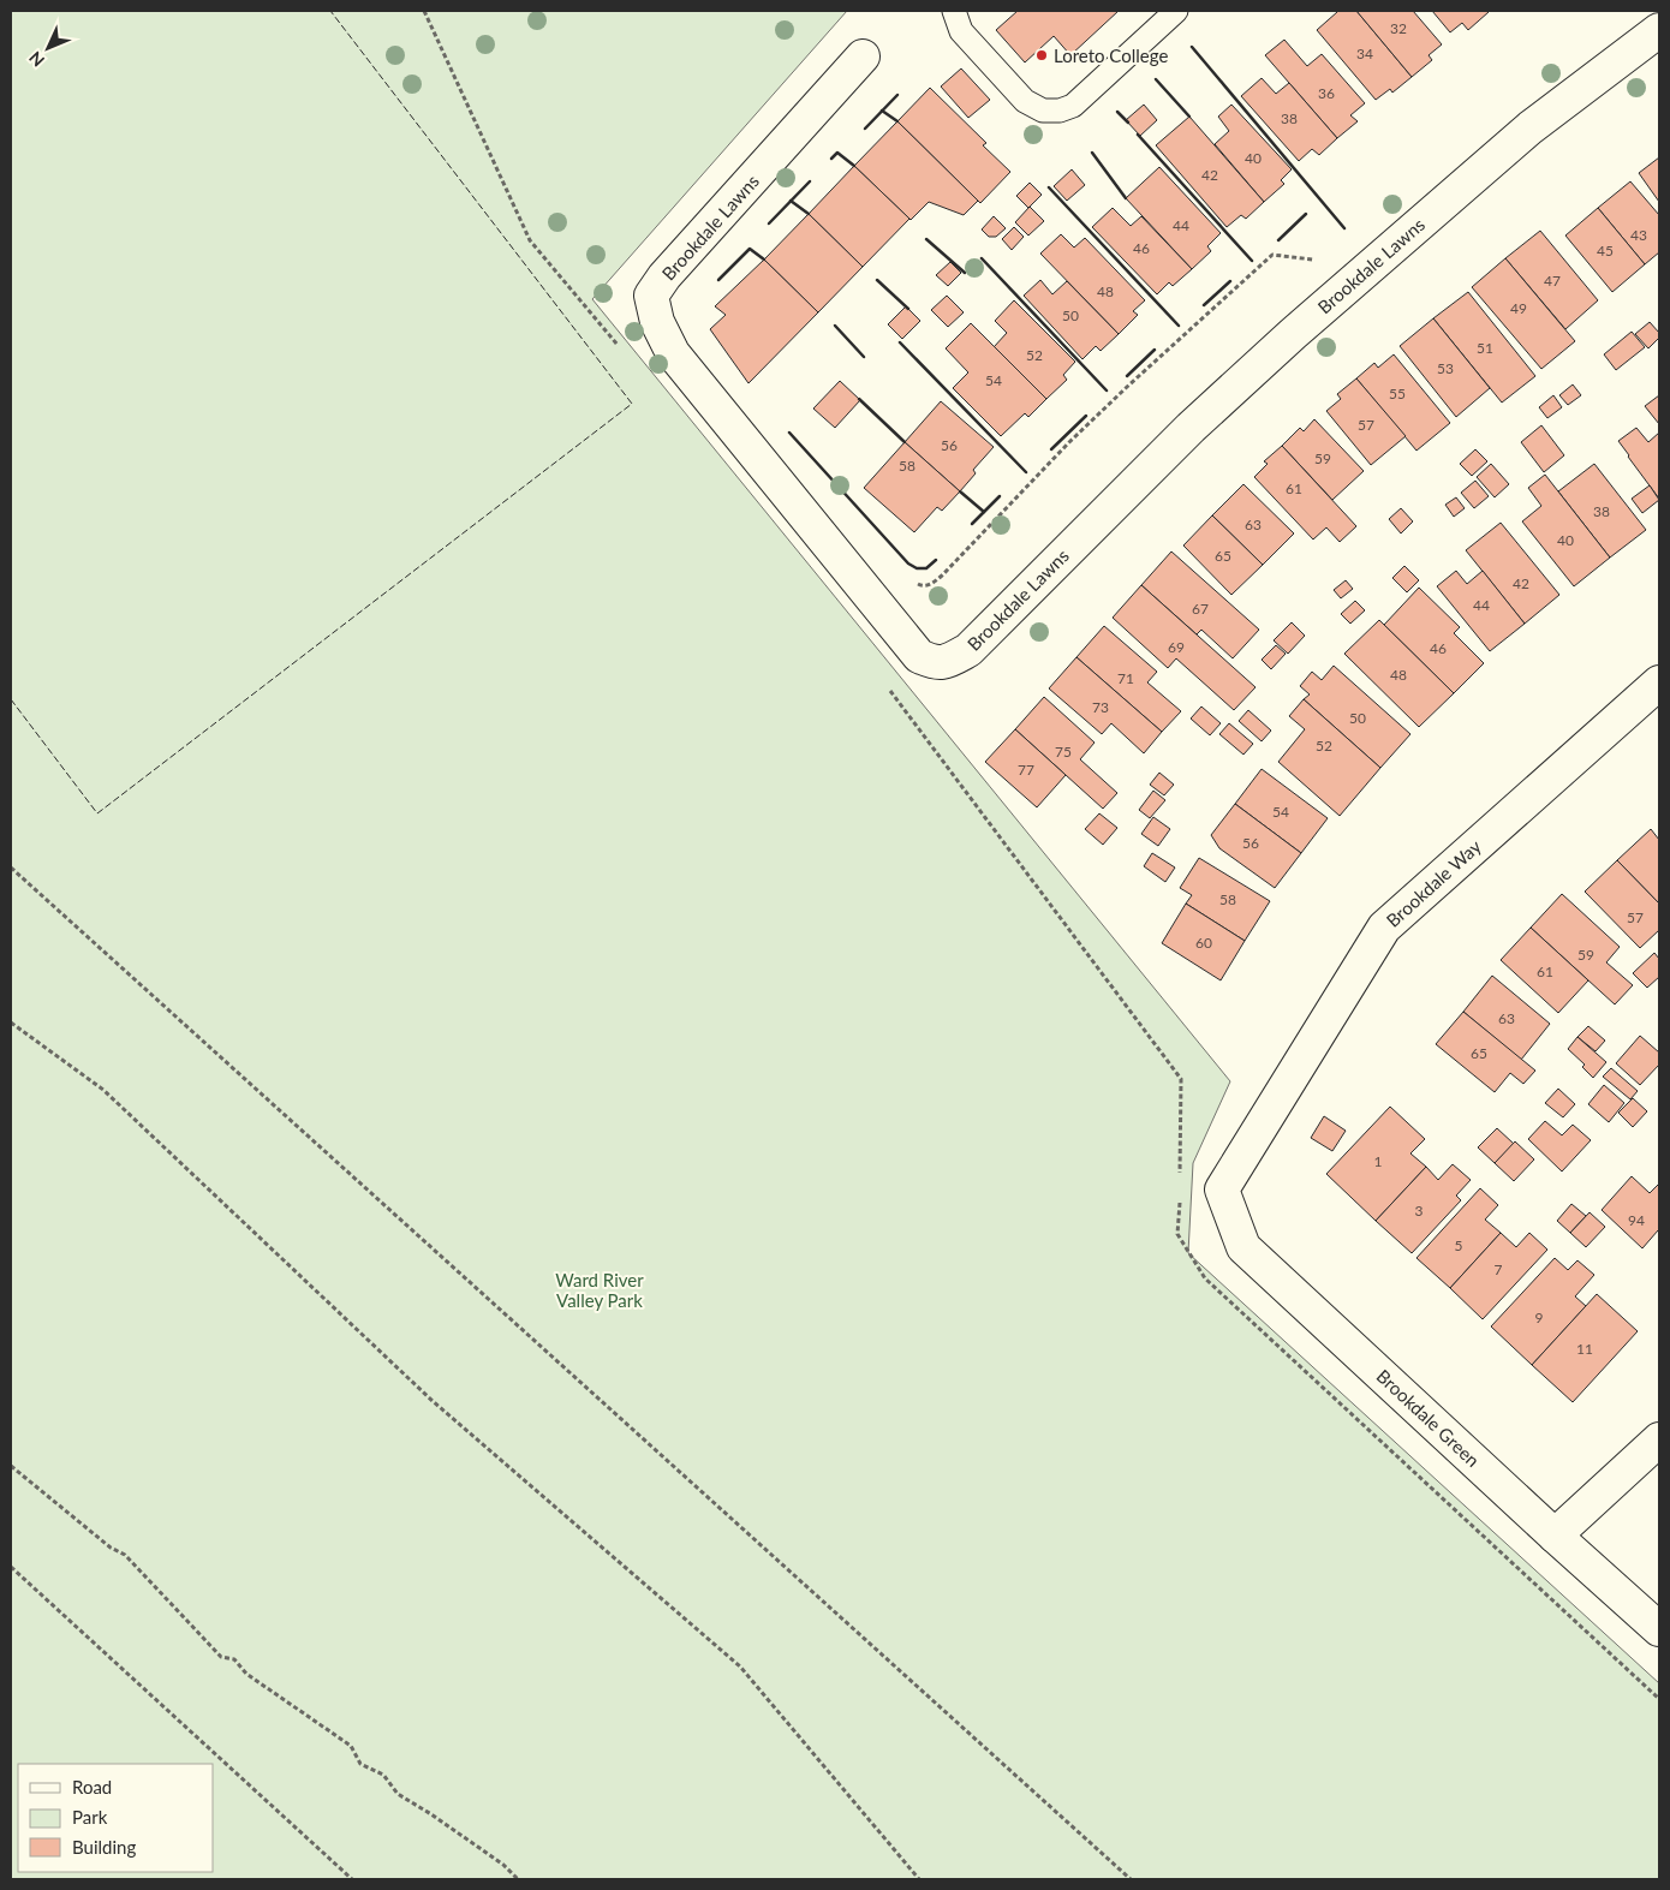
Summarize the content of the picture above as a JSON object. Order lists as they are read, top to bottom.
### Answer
{
  "streets": {
    "street": ["Brookdale Lawns", "Brookdale Way", "Brookdale Green"]
  },
  "crossings": [
    ["Brookdale Way", "Brookdale Green"]
  ],
  "parks": ["Ward River Valley Park"],
  "places": ["Loreto College"],
  "house_numbers": [
    "32",
    "34",
    "36",
    "38",
    "40",
    "42",
    "44",
    "43",
    "46",
    "45",
    "47",
    "48",
    "49",
    "50",
    "51",
    "52",
    "53",
    "54",
    "55",
    "57",
    "56",
    "59",
    "58",
    "61",
    "38",
    "63",
    "40",
    "65",
    "42",
    "44",
    "67",
    "69",
    "46",
    "48",
    "71",
    "73",
    "50",
    "52",
    "75",
    "77",
    "54",
    "56",
    "58",
    "57",
    "60",
    "59",
    "61",
    "63",
    "65",
    "1",
    "3",
    "94",
    "5",
    "7",
    "9",
    "11"
  ],
  "legend": ["Road", "Park", "Building"],
  "north": "bottom left"
}
